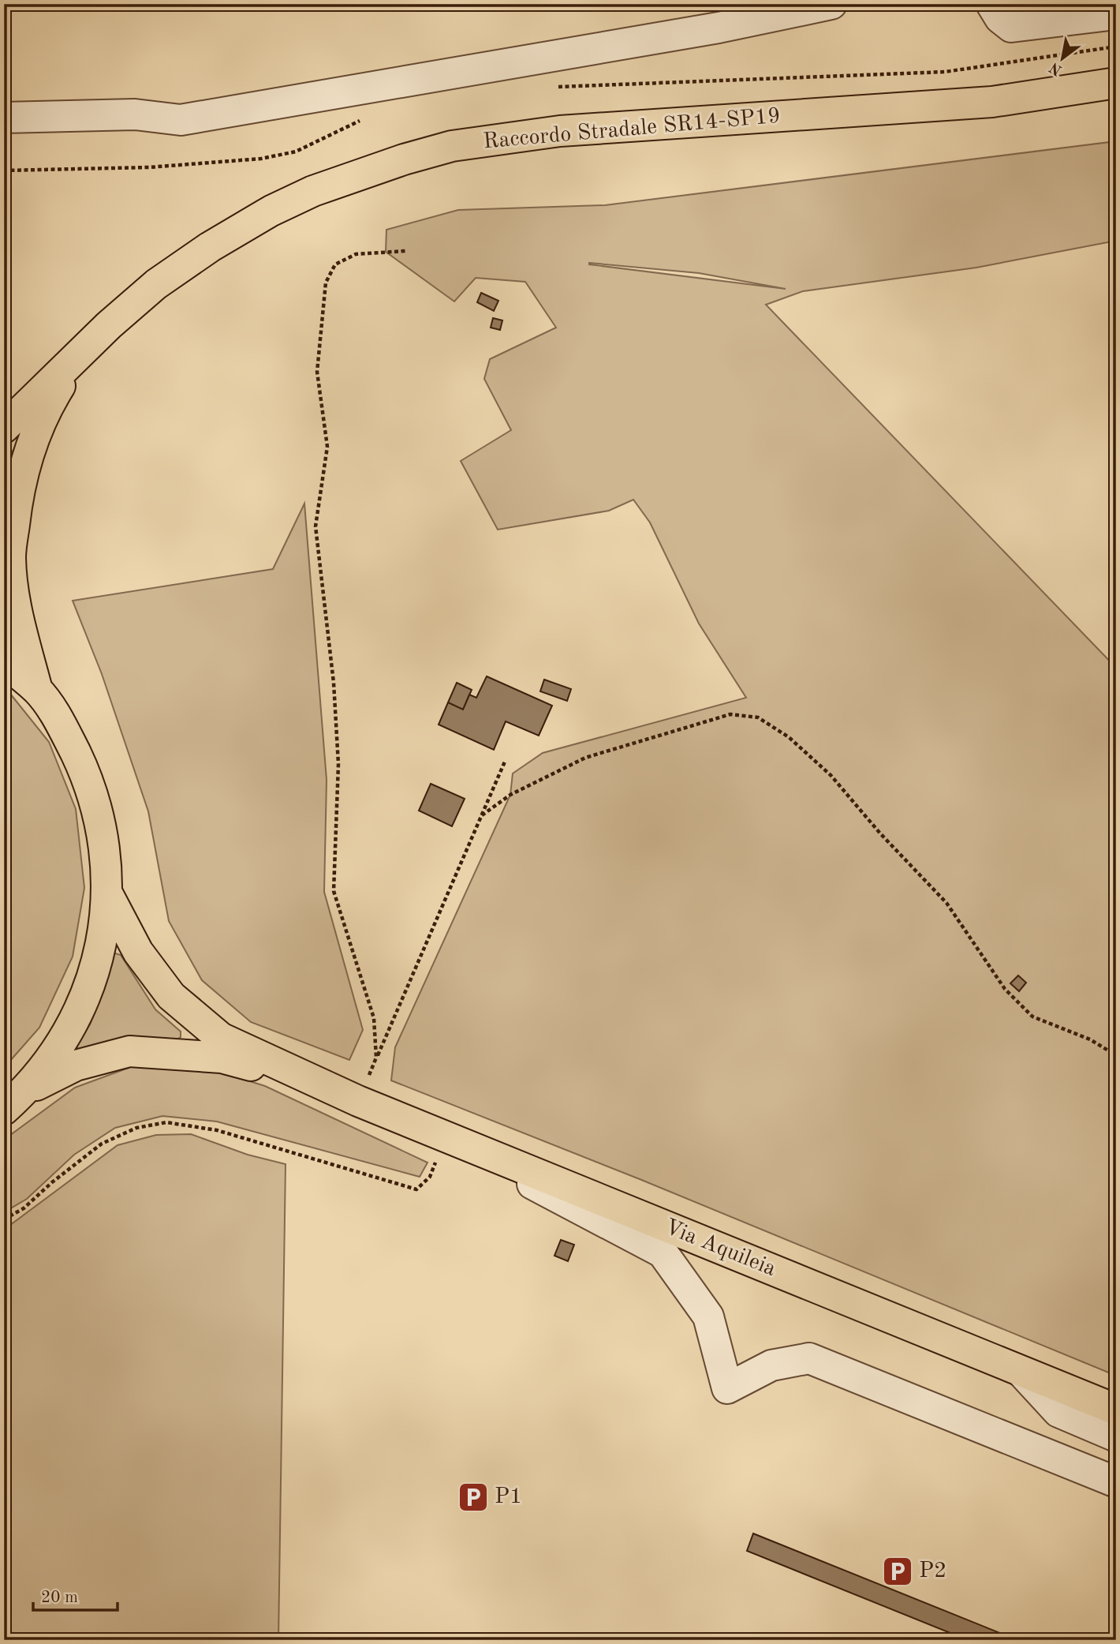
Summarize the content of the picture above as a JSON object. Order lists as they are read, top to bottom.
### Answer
{
  "streets": {
    "main road": ["Raccordo Stradale SR14-SP19", "Via Aquileia"]
  },
  "places": {
    "parking": ["P1", "P2"]
  },
  "scale_bar": "20 m",
  "north": "bottom left"
}
